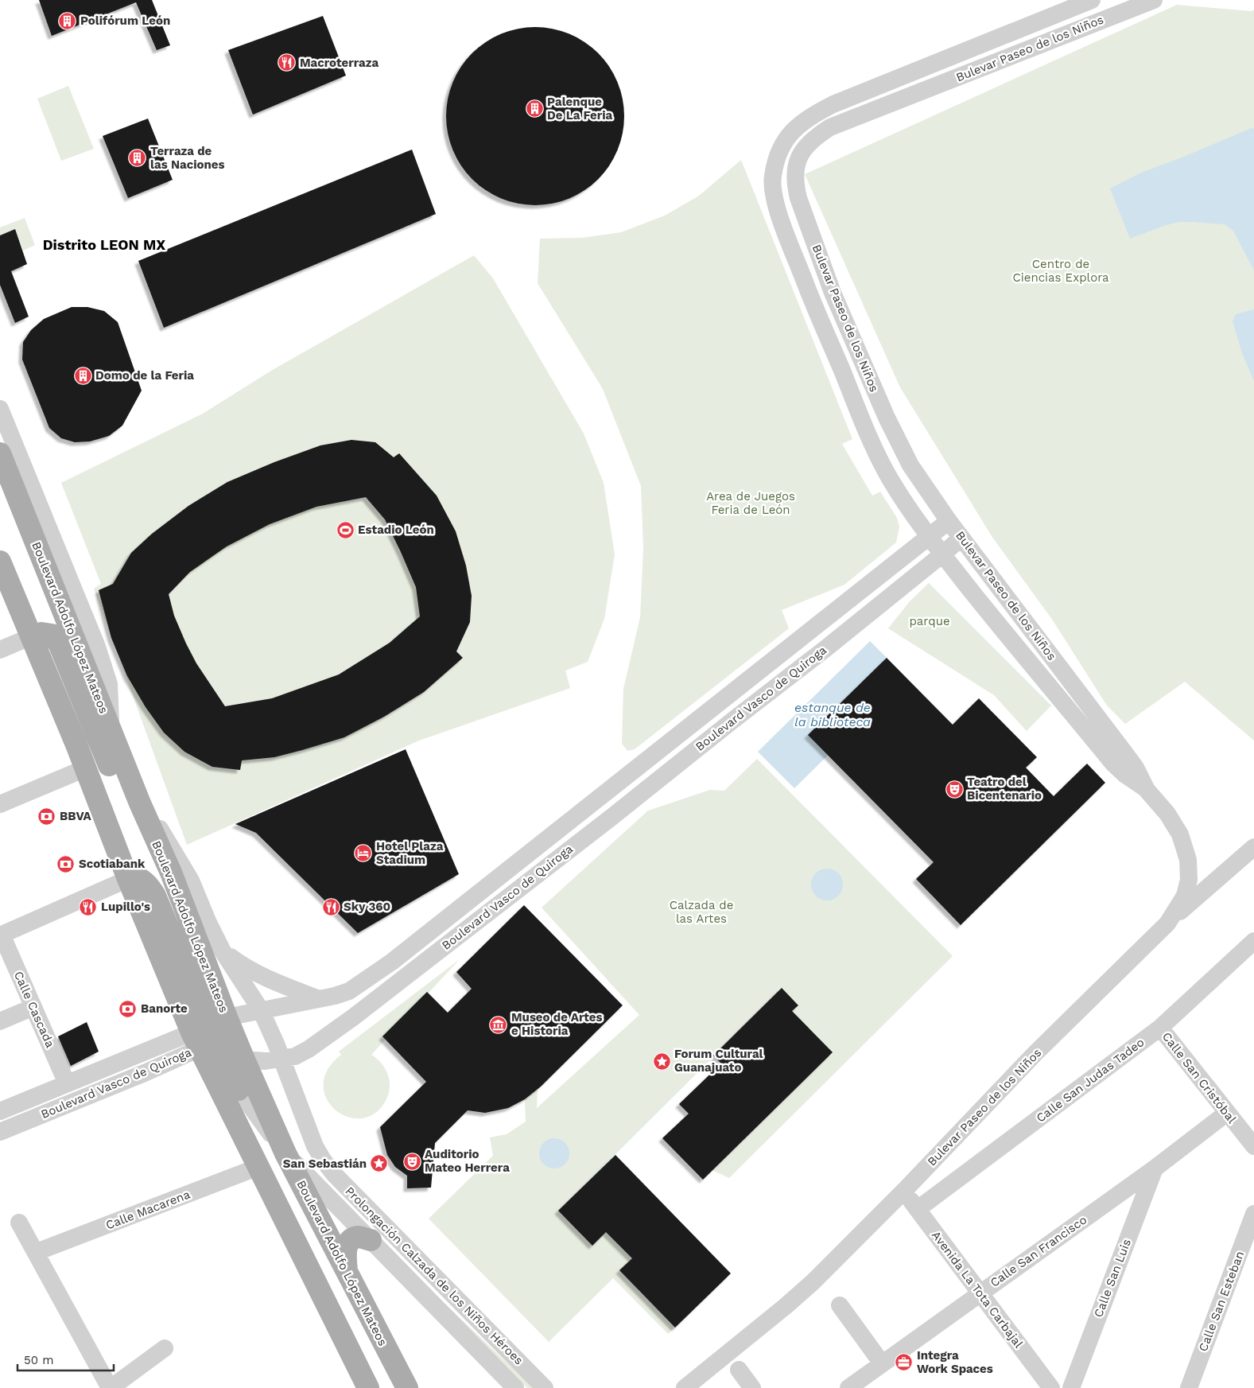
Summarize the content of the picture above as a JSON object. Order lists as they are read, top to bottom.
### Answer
{
  "streets": {
    "main road": ["Boulevard Adolfo López Mateos"],
    "street": [
      "Bulevar Paseo de los Niños",
      "Boulevard Vasco de Quiroga",
      "Calle Cascada",
      "Calle San Cristóbal",
      "Calle San Judas Tadeo",
      "Calle Macarena",
      "Calle San Francisco",
      "Prolongación Calzada de los Niños Héroes",
      "Calle San Luis",
      "Avenida La Tota Carbajal",
      "Calle San Esteban"
    ]
  },
  "crossings": [
    ["Bulevar Paseo de los Niños", "Boulevard Vasco de Quiroga"],
    ["Bulevar Paseo de los Niños", "Avenida La Tota Carbajal"],
    ["Boulevard Adolfo López Mateos", "Boulevard Vasco de Quiroga"],
    ["Boulevard Adolfo López Mateos", "Calle Macarena"],
    ["Boulevard Adolfo López Mateos", "Prolongación Calzada de los Niños Héroes"],
    ["Boulevard Vasco de Quiroga", "Calle Cascada"],
    ["Boulevard Vasco de Quiroga", "Prolongación Calzada de los Niños Héroes"],
    ["Calle San Cristóbal", "Calle San Judas Tadeo"],
    ["Calle San Cristóbal", "Calle San Francisco"],
    ["Calle San Judas Tadeo", "Avenida La Tota Carbajal"],
    ["Calle San Francisco", "Calle San Luis"],
    ["Calle San Francisco", "Avenida La Tota Carbajal"]
  ],
  "districts": ["Distrito LEON MX"],
  "water": ["estanque de la biblioteca"],
  "parks": [
    "Centro de Ciencias Explora",
    "Area de Juegos Feria de León",
    "parque",
    "Calzada de las Artes"
  ],
  "places": {
    "building": [
      "Polifórum León",
      "Palenque De La Feria",
      "Terraza de las Naciones",
      "Domo de la Feria"
    ],
    "restaurant": ["Macroterraza", "Lupillo's", "Sky 360"],
    "sports": ["Estadio León"],
    "theatre": ["Teatro del Bicentenario", "Auditorio Mateo Herrera"],
    "bank": ["BBVA", "Scotiabank", "Banorte"],
    "hotel": ["Hotel Plaza Stadium"],
    "museum": ["Museo de Artes e Historia"],
    "place": ["Forum Cultural Guanajuato", "San Sebastián"],
    "office": ["Integra Work Spaces"]
  },
  "scale_bar": "50 m"
}
